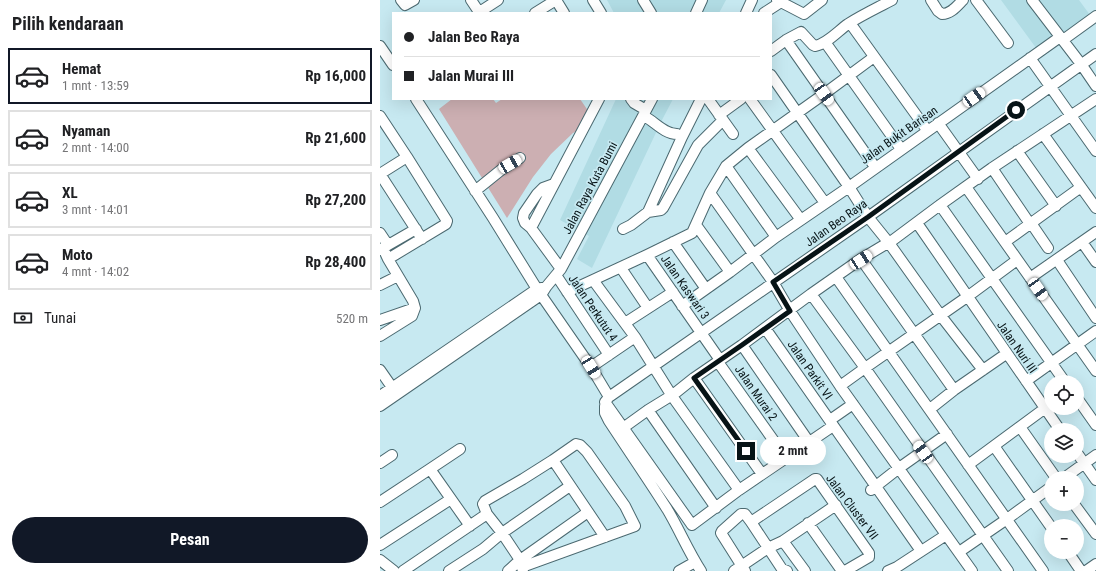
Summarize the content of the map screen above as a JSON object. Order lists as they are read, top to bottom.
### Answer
{
  "streets": {
    "street": [
      "Jalan Bukit Barisan",
      "Jalan Raya Kuta Bumi",
      "Jalan Beo Raya",
      "Jalan Kaswari 3",
      "Jalan Perkutut 4",
      "Jalan Nuri III",
      "Jalan Parkit VI",
      "Jalan Murai 2",
      "Jalan Cluster VII"
    ]
  },
  "crossings": [
    ["Jalan Bukit Barisan", "Jalan Kaswari 3"],
    ["Jalan Raya Kuta Bumi", "Jalan Perkutut 4"],
    ["Jalan Beo Raya", "Jalan Kaswari 3"],
    ["Jalan Kaswari 3", "Jalan Murai 2"]
  ],
  "page": {
    "heading": "Pilih kendaraan",
    "banner": ["Jalan Beo Raya", "Jalan Murai III"],
    "list": [
      {
        "name": "Hemat",
        "note": "1 mnt · 13:59",
        "value": "Rp 16,000"
      },
      {
        "name": "Nyaman",
        "note": "2 mnt · 14:00",
        "value": "Rp 21,600"
      },
      {
        "name": "XL",
        "note": "3 mnt · 14:01",
        "value": "Rp 27,200"
      },
      {
        "name": "Moto",
        "note": "4 mnt · 14:02",
        "value": "Rp 28,400"
      }
    ],
    "pay": ["Tunai", "520 m"],
    "map_buttons": ["+", "−"],
    "bubble": "2 mnt",
    "buttons": "Pesan"
  }
}
